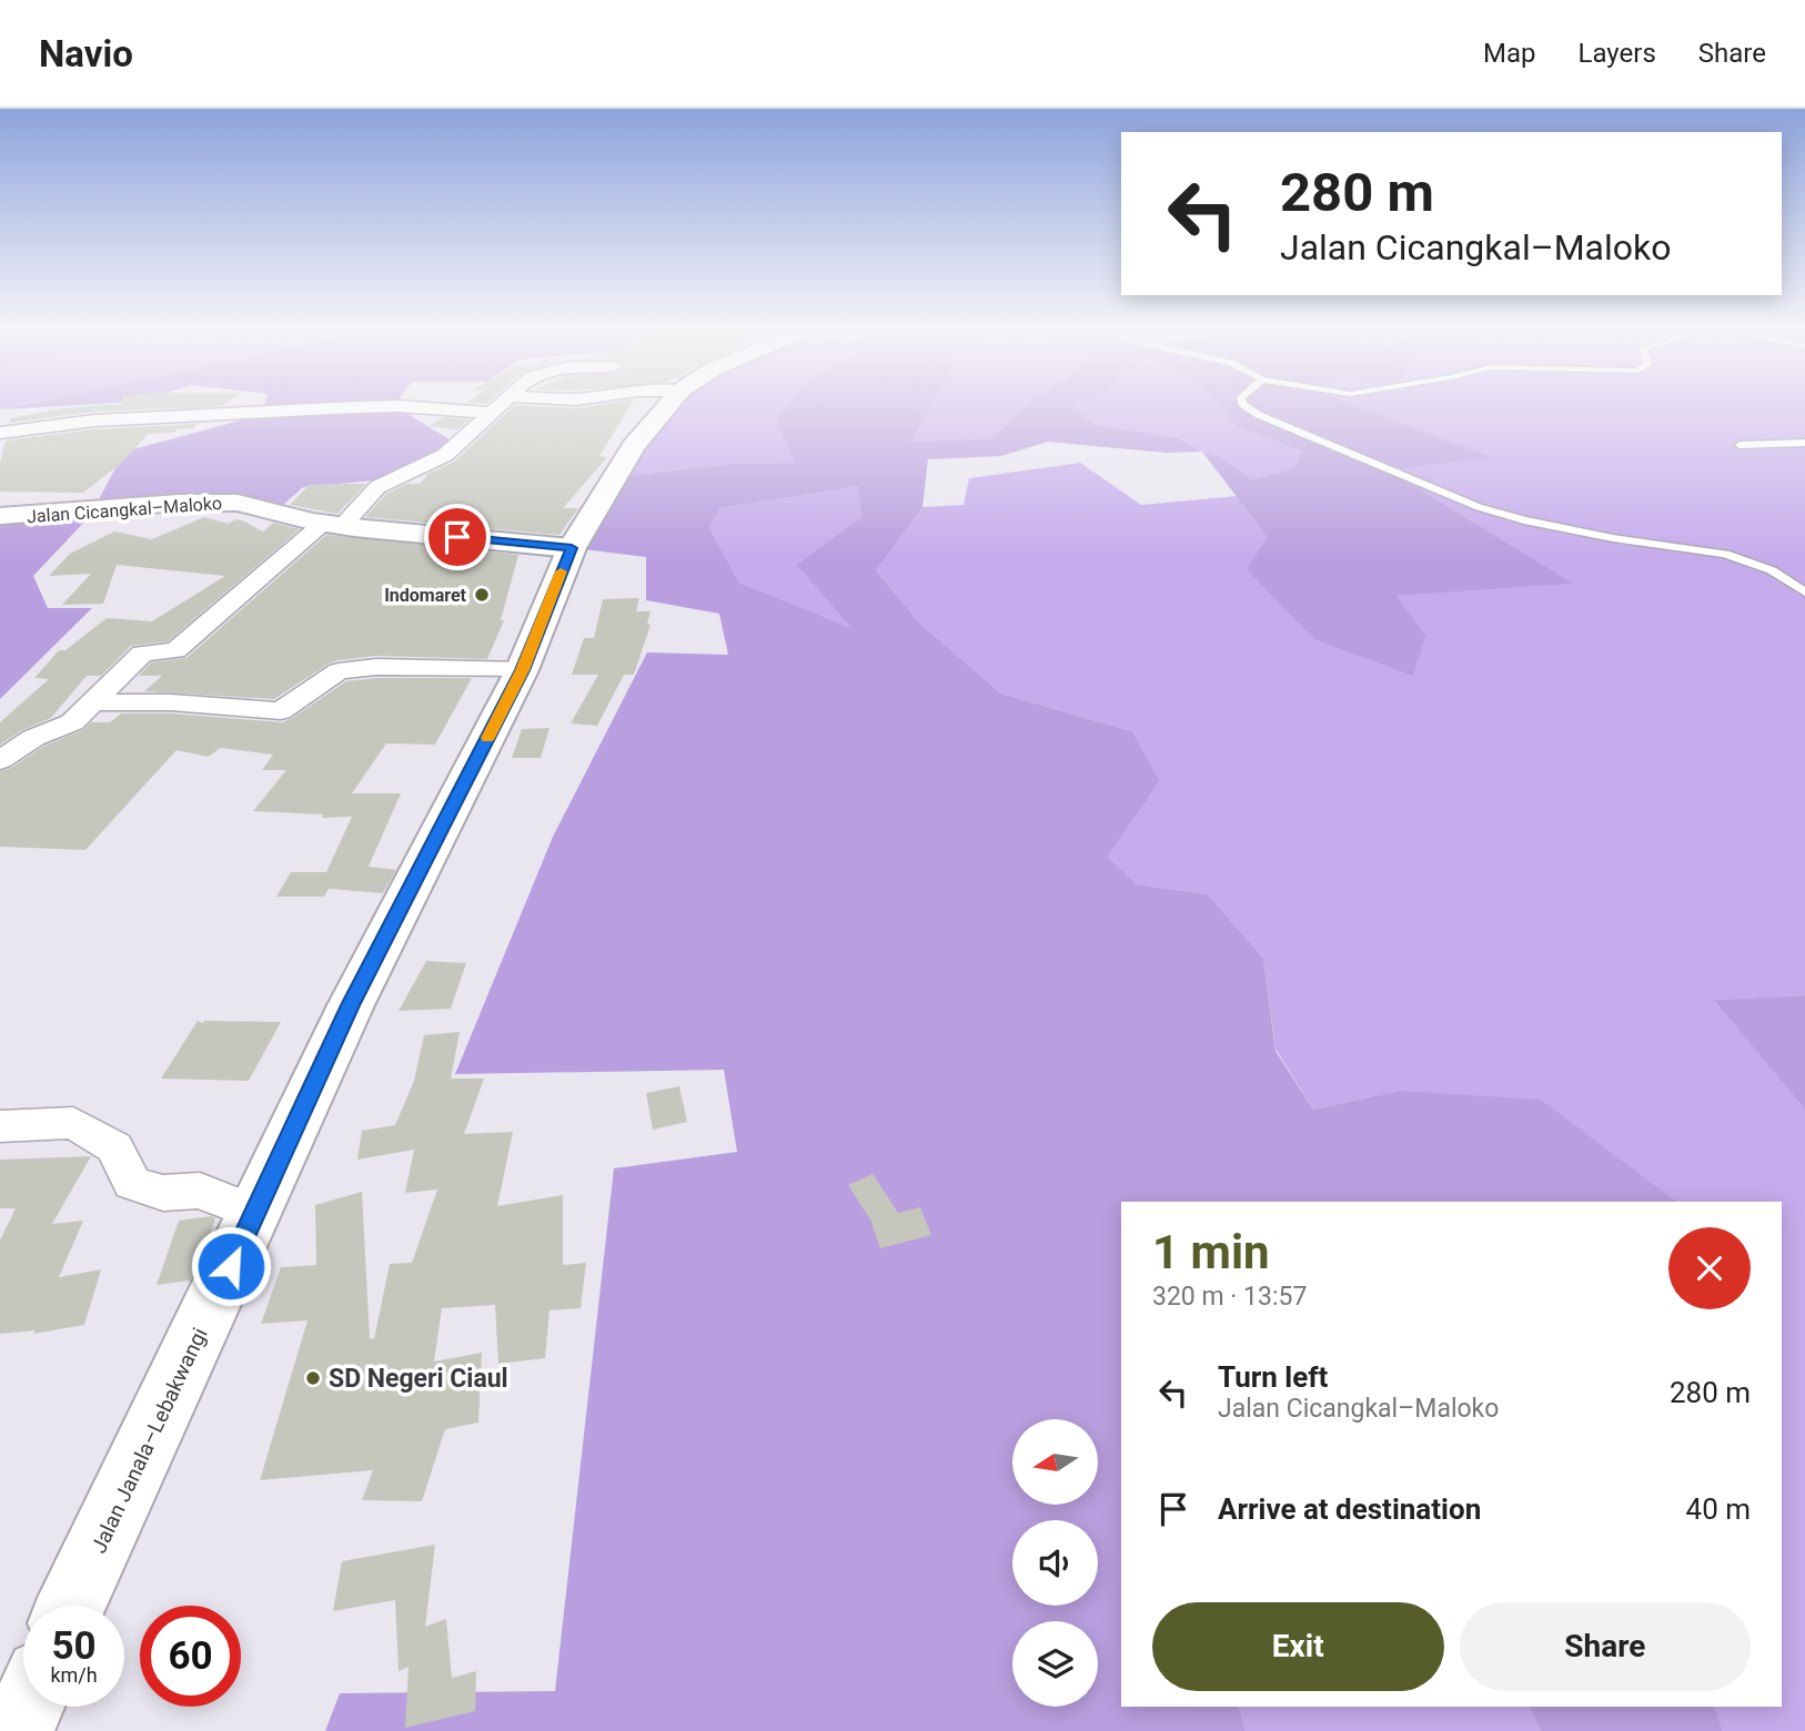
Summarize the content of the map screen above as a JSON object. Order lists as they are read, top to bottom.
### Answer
{
  "streets": {
    "main road": ["Jalan Cicangkal–Maloko", "Jalan Janala–Lebakwangi"]
  },
  "crossings": [
    ["Jalan Cicangkal–Maloko", "Jalan Janala–Lebakwangi"]
  ],
  "places": ["Indomaret", "SD Negeri Ciaul"],
  "north": "left",
  "page": {
    "header": "Navio",
    "nav": ["Map", "Layers", "Share"],
    "turn": ["280 m", "Jalan Cicangkal–Maloko"],
    "heading": ["1 min", "320 m · 13:57"],
    "list": [
      {
        "name": "Turn left",
        "note": "Jalan Cicangkal–Maloko",
        "value": "280 m"
      },
      {
        "name": "Arrive at destination",
        "value": "40 m"
      }
    ],
    "buttons": ["Exit", "Share"],
    "speed": "50 km/h",
    "limit": "60"
  }
}
